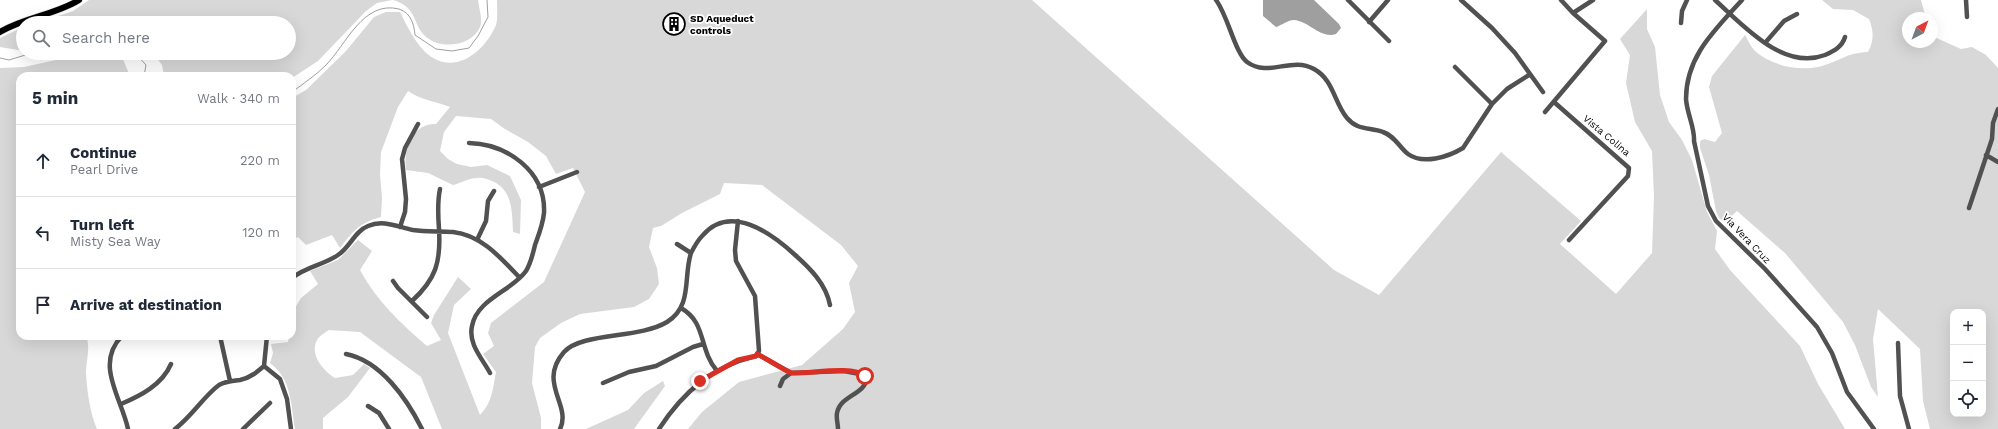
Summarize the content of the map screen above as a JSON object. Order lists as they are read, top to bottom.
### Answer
{
  "streets": {
    "street": ["Vista Colina", "Via Vera Cruz"]
  },
  "places": {
    "building": ["SD Aqueduct controls"]
  },
  "north": "top right",
  "page": {
    "search": "Search here",
    "heading": ["5 min", "Walk · 340 m"],
    "list": [
      ["Continue", "Pearl Drive", "220 m"],
      ["Turn left", "Misty Sea Way", "120 m"],
      "Arrive at destination"
    ],
    "map_buttons": ["+", "−"]
  }
}
